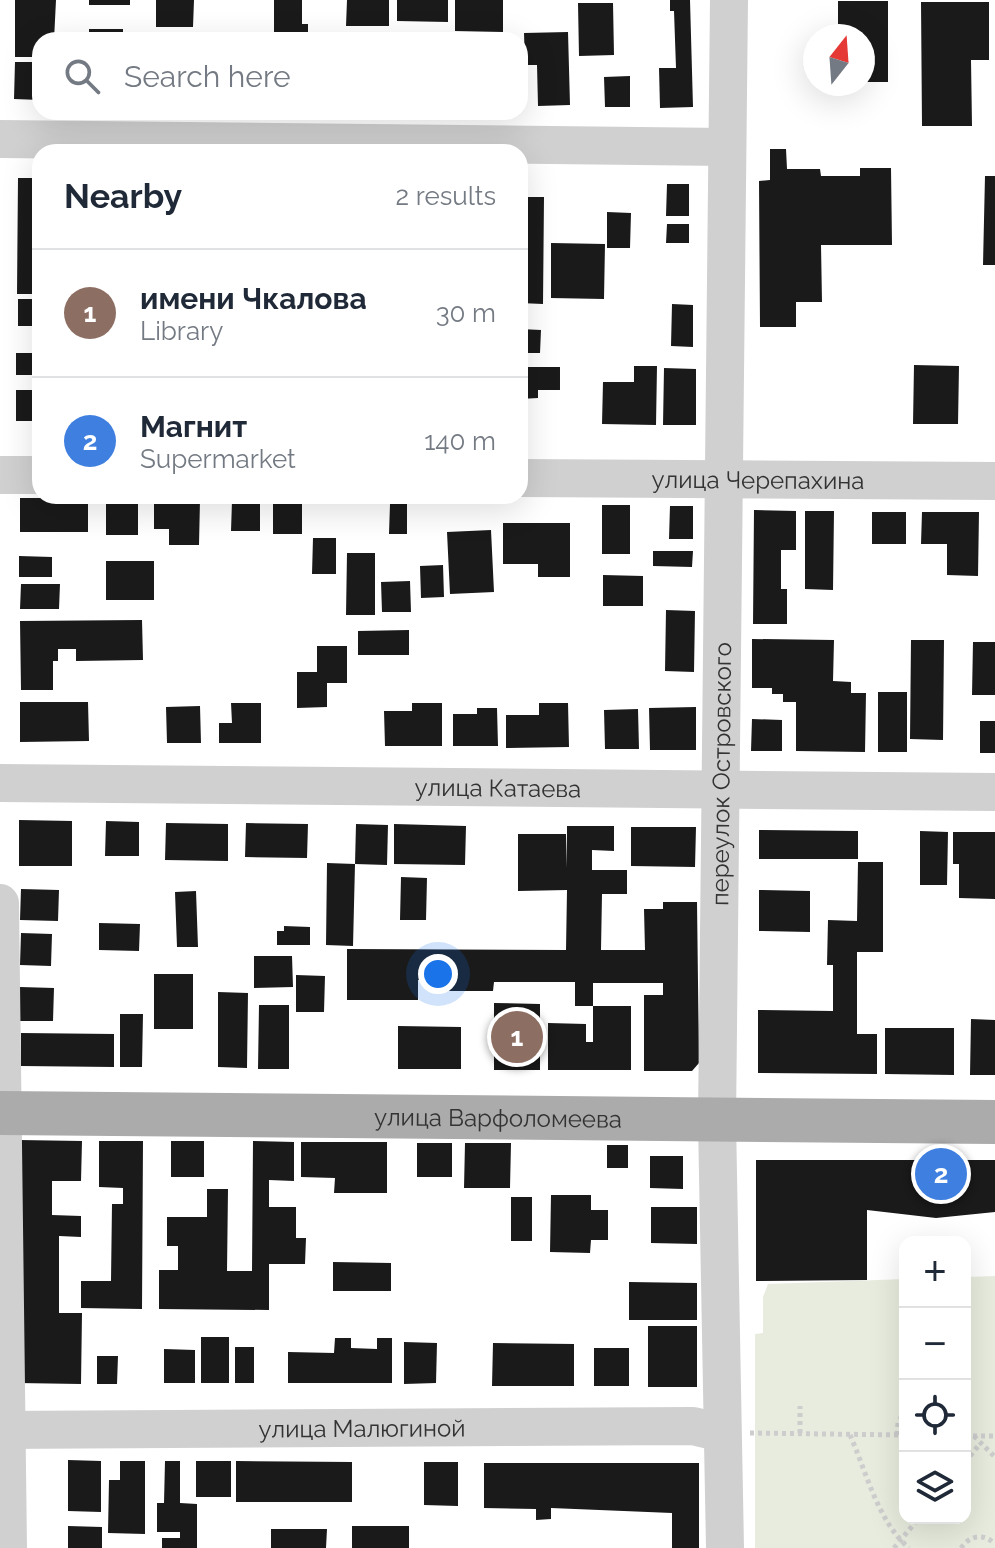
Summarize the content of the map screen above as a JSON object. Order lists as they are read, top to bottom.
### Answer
{
  "streets": {
    "main road": ["улица Варфоломеева"],
    "street": [
      "улица Черепахина",
      "переулок Островского",
      "улица Катаева",
      "улица Малюгиной"
    ]
  },
  "crossings": [
    ["улица Черепахина", "переулок Островского"],
    ["переулок Островского", "улица Катаева"],
    ["переулок Островского", "улица Варфоломеева"],
    ["переулок Островского", "улица Малюгиной"]
  ],
  "north": "top",
  "page": {
    "search": "Search here",
    "heading": ["Nearby", "2 results"],
    "list": [
      {
        "mark": "1",
        "name": "имени Чкалова",
        "note": "Library",
        "value": "30 m"
      },
      {
        "mark": "2",
        "name": "Магнит",
        "note": "Supermarket",
        "value": "140 m"
      }
    ],
    "pins": ["1", "2"],
    "map_buttons": ["+", "−"]
  }
}
